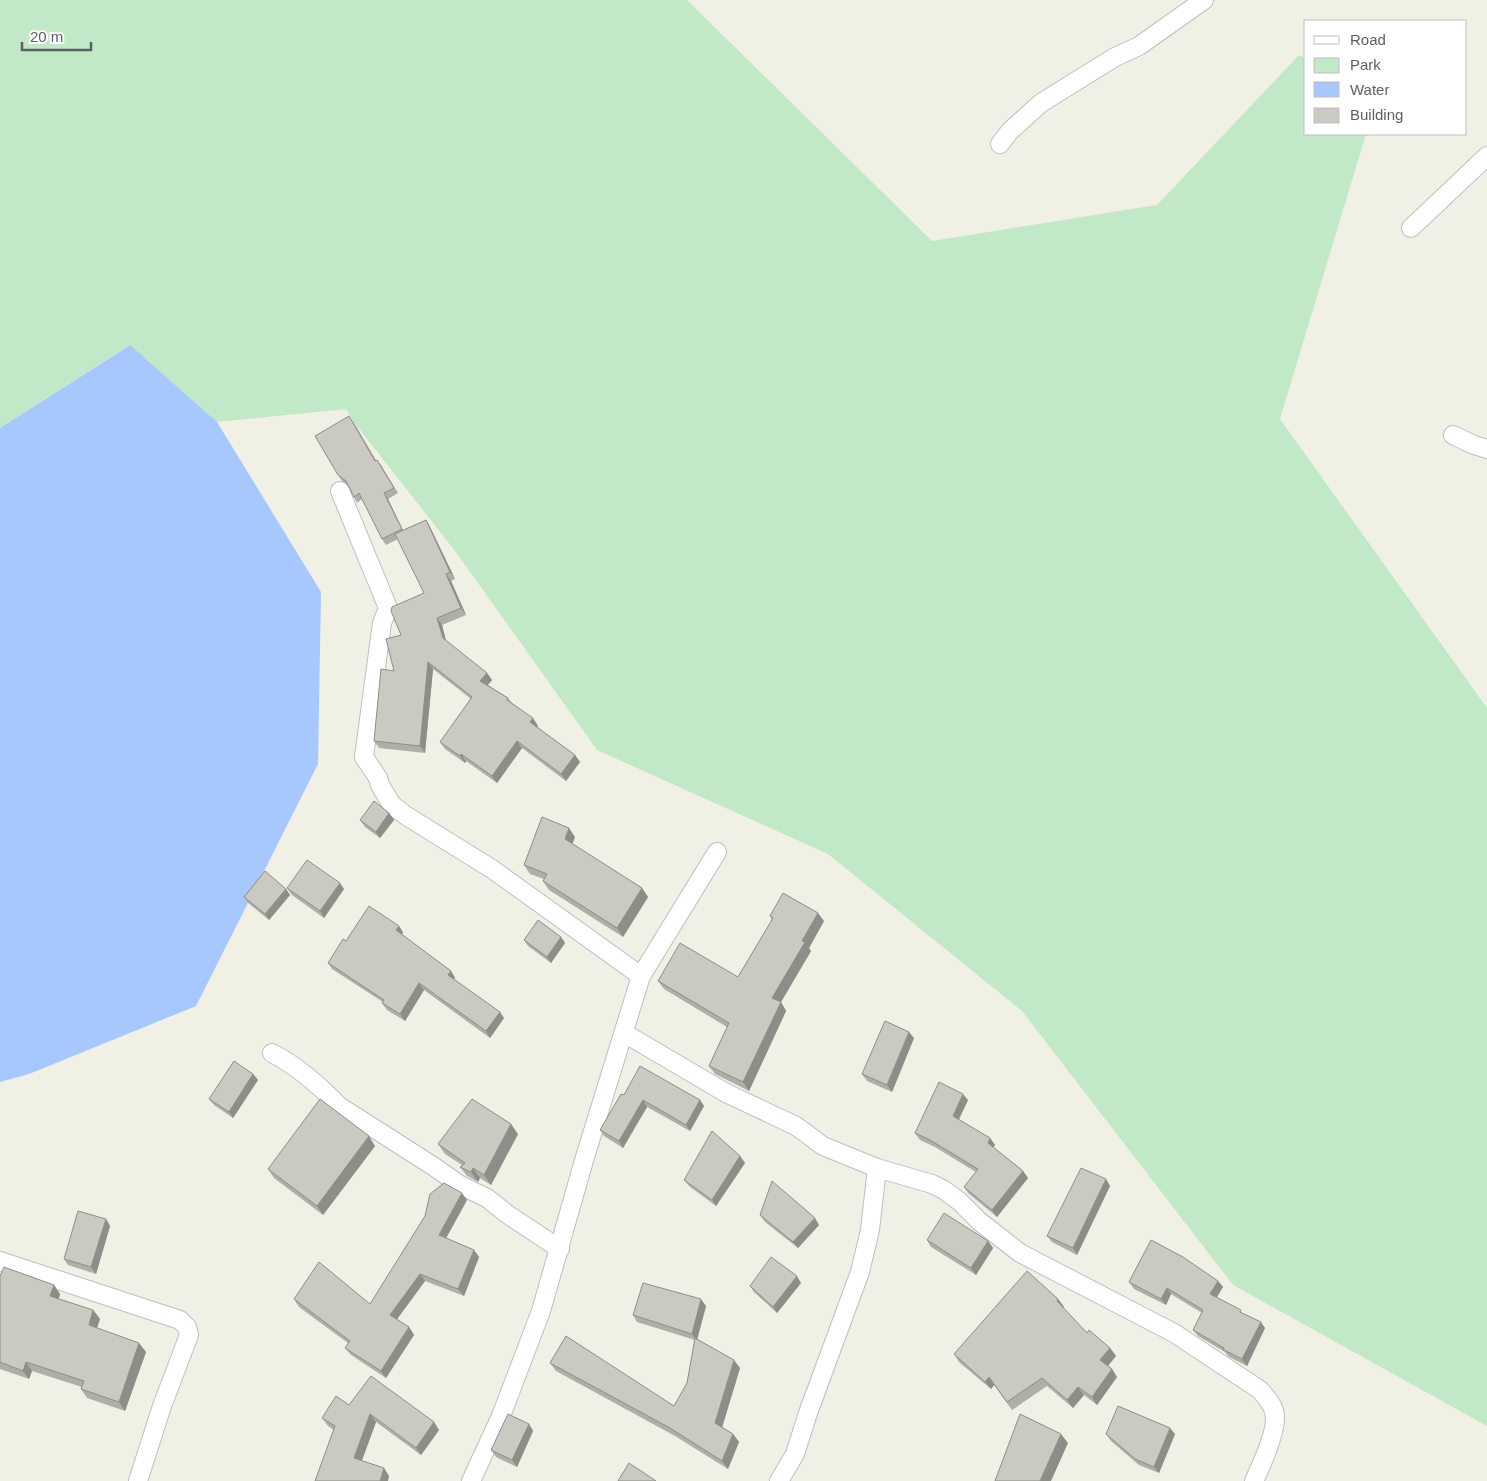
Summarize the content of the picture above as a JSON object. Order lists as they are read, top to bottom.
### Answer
{
  "legend": [
    "Road",
    "Park",
    "Water",
    "Building"
  ],
  "scale_bar": "20 m"
}
